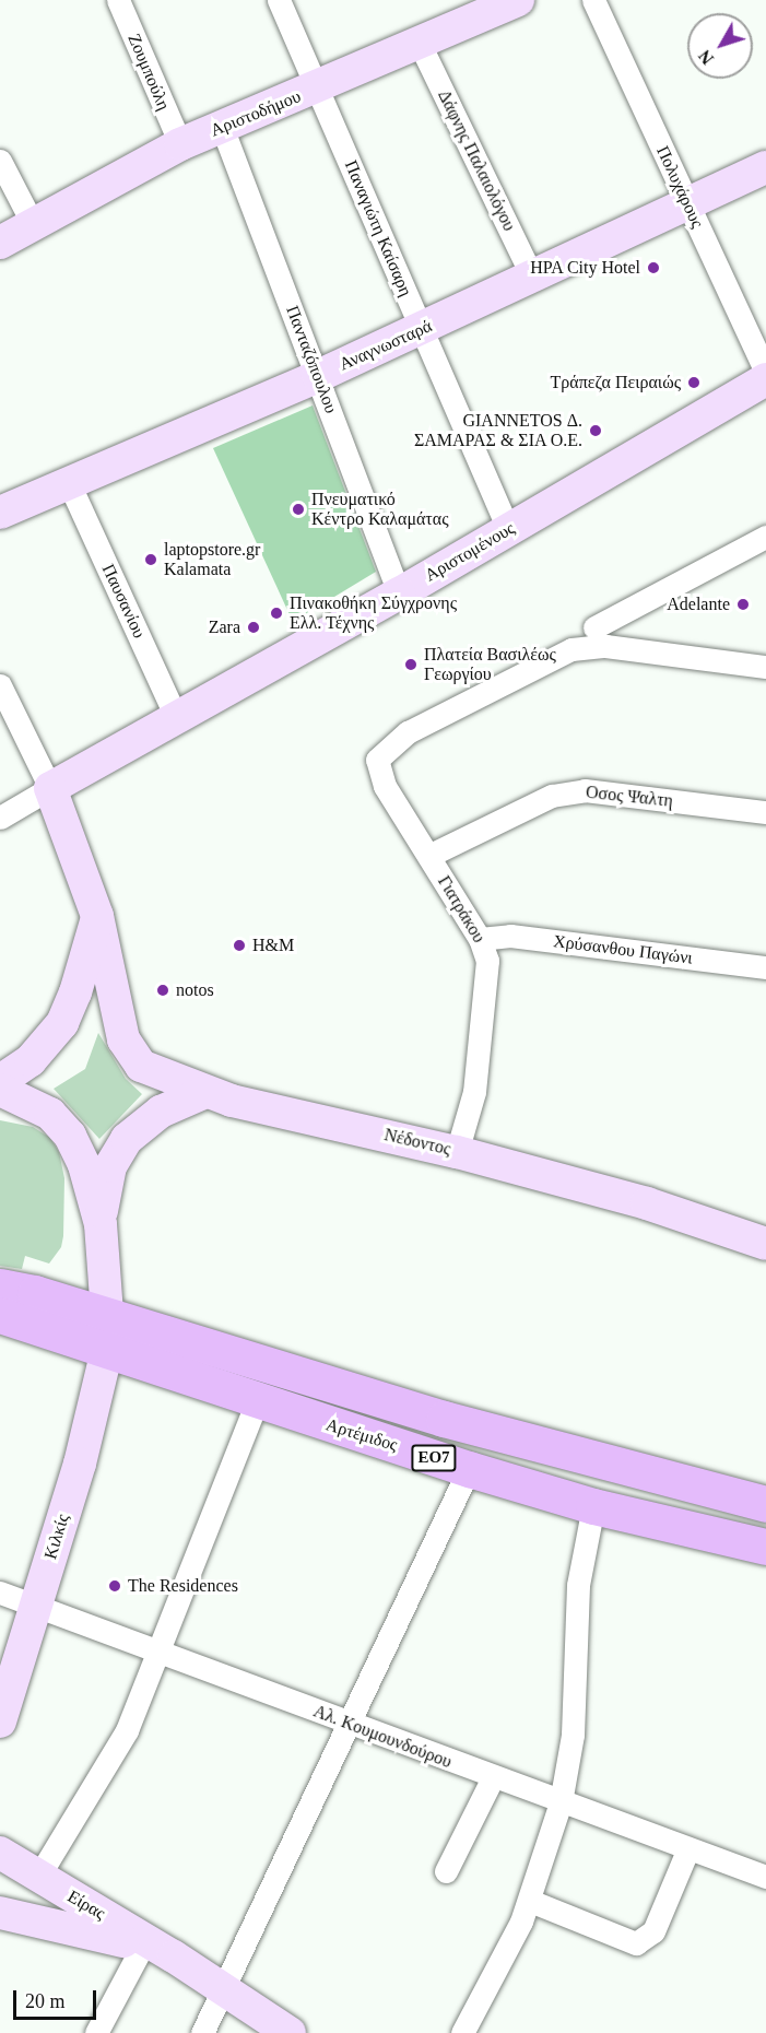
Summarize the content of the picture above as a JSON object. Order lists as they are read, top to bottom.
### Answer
{
  "streets": {
    "main road": ["Αρτέμιδος", "ΕΟ7"],
    "street": [
      "Ζουμπούλη",
      "Αριστοδήμου",
      "Δάφνης Παλαιολόγου",
      "Πολυχάρους",
      "Παναγιώτη Καίσαρη",
      "Αναγνωσταρά",
      "Πανταζόπουλου",
      "Αριστομένους",
      "Παυσανίου",
      "Οσος Ψαλτη",
      "Γιατράκου",
      "Χρύσανθου Παγώνι",
      "Νέδοντος",
      "Κιλκίς",
      "Αλ. Κουμουνδούρου",
      "Είρας"
    ]
  },
  "crossings": [
    ["Ζουμπούλη", "Αριστοδήμου"],
    ["Αριστοδήμου", "Δάφνης Παλαιολόγου"],
    ["Αριστοδήμου", "Παναγιώτη Καίσαρη"],
    ["Αριστοδήμου", "Πανταζόπουλου"],
    ["Δάφνης Παλαιολόγου", "Αναγνωσταρά"],
    ["Πολυχάρους", "Αναγνωσταρά"],
    ["Παναγιώτη Καίσαρη", "Αναγνωσταρά"],
    ["Παναγιώτη Καίσαρη", "Αριστομένους"],
    ["Αναγνωσταρά", "Πανταζόπουλου"],
    ["Αναγνωσταρά", "Παυσανίου"],
    ["Πανταζόπουλου", "Αριστομένους"],
    ["Αριστομένους", "Παυσανίου"],
    ["Αριστομένους", "Νέδοντος"],
    ["Οσος Ψαλτη", "Γιατράκου"],
    ["Γιατράκου", "Χρύσανθου Παγώνι"],
    ["Γιατράκου", "Νέδοντος"],
    ["Αρτέμιδος", "Κιλκίς"],
    ["ΕΟ7", "Κιλκίς"],
    ["Κιλκίς", "Αλ. Κουμουνδούρου"]
  ],
  "places": [
    "HPA City Hotel",
    "Τράπεζα Πειραιώς",
    "GIANNETOS Δ. ΣΑΜΑΡΑΣ & ΣΙΑ Ο.Ε.",
    "Πνευματικό Κέντρο Καλαμάτας",
    "laptopstore.gr Kalamata",
    "Adelante",
    "Πινακοθήκη Σύγχρονης Ελλ. Τέχνης",
    "Zara",
    "Πλατεία Βασιλέως Γεωργίου",
    "H&M",
    "notos",
    "The Residences"
  ],
  "scale_bar": "20 m",
  "north": "bottom left"
}
